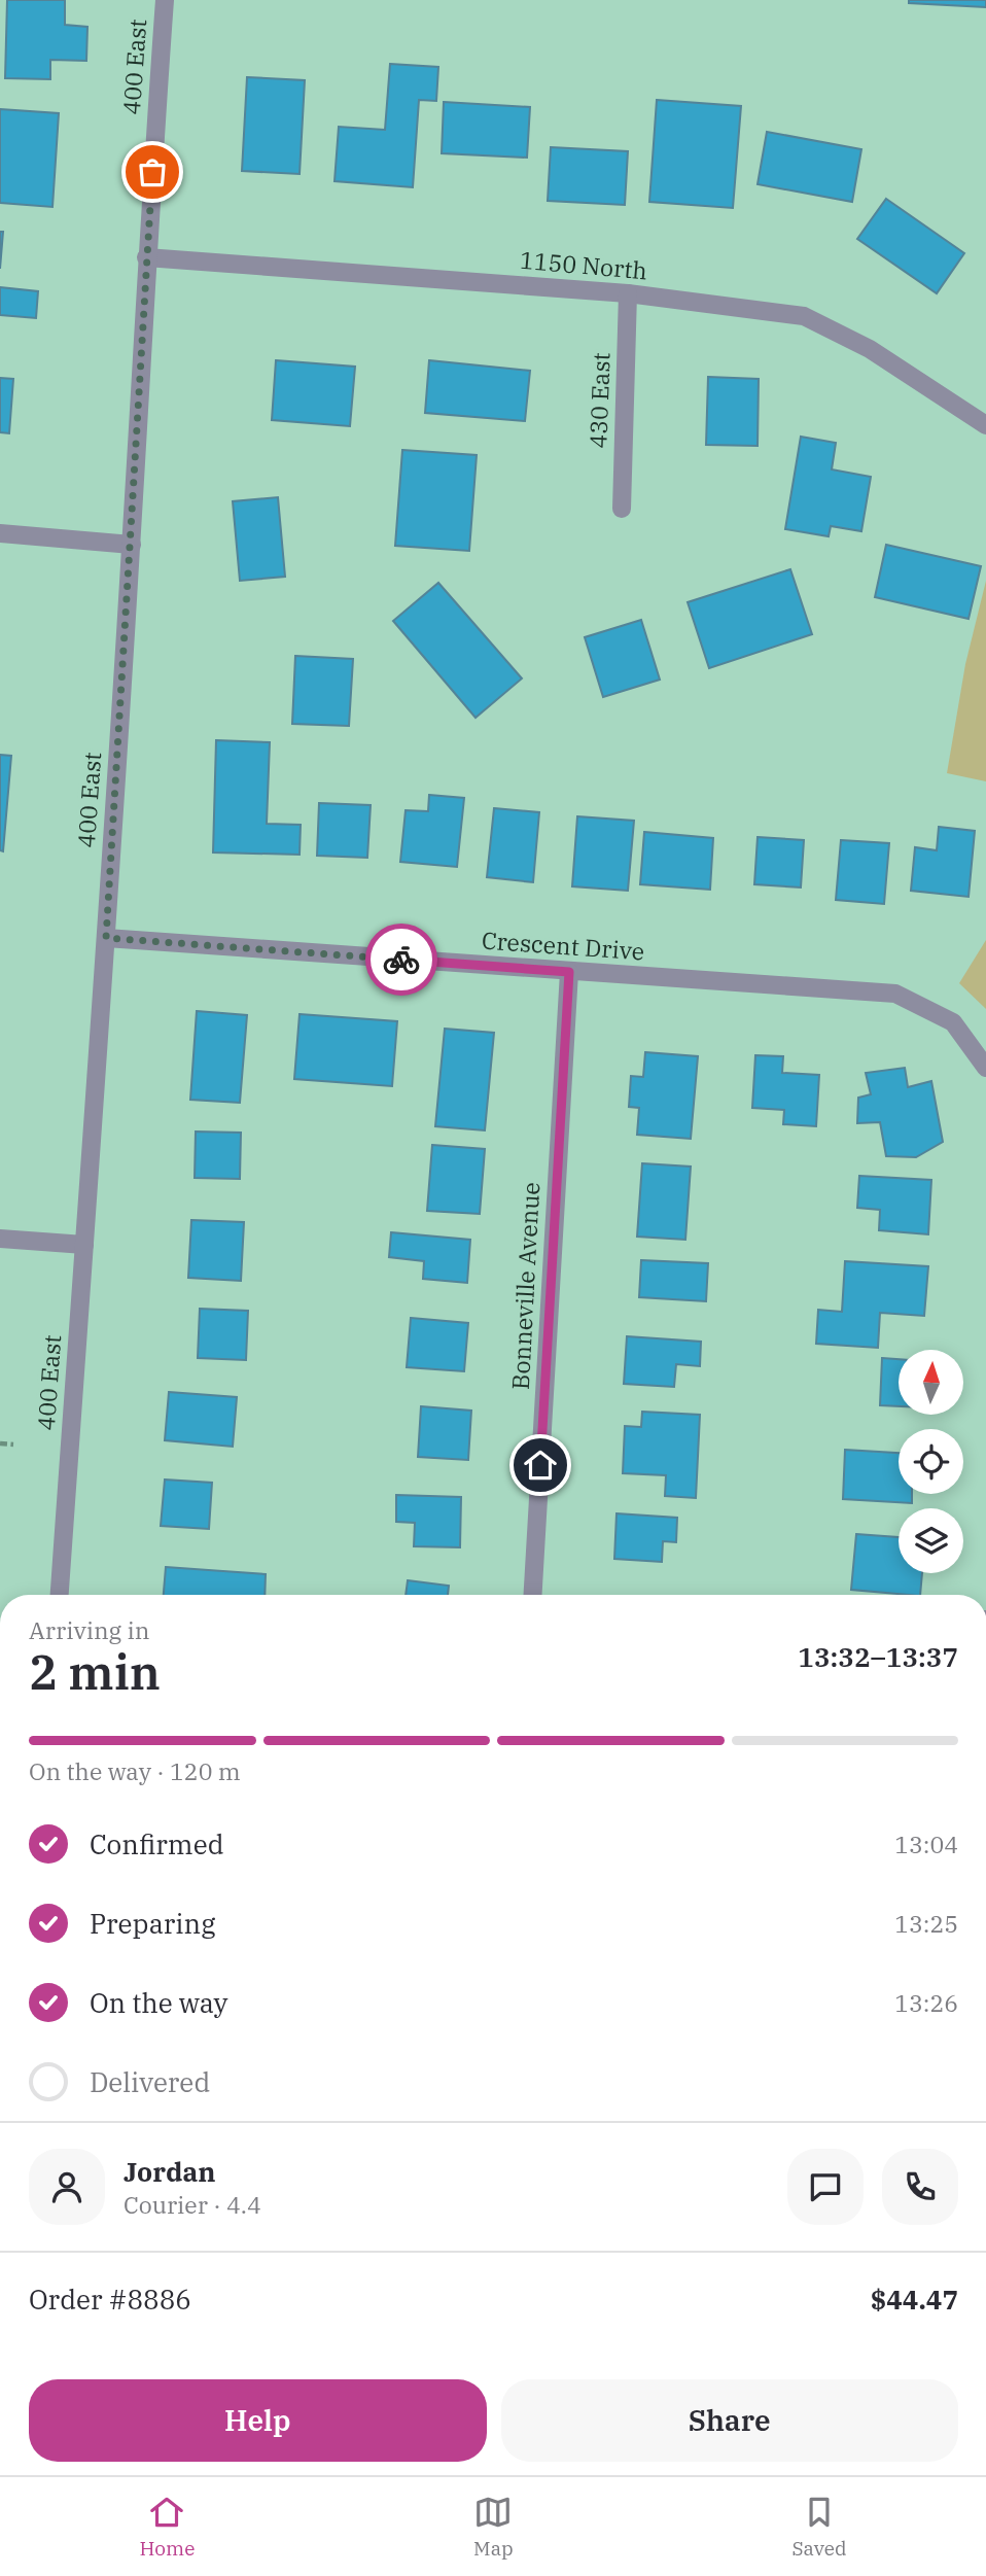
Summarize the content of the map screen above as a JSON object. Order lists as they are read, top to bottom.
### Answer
{
  "streets": {
    "street": [
      "400 East",
      "1150 North",
      "430 East",
      "Crescent Drive",
      "Bonneville Avenue"
    ]
  },
  "crossings": [
    ["400 East", "1150 North"],
    ["400 East", "Crescent Drive"],
    ["1150 North", "430 East"],
    ["Crescent Drive", "Bonneville Avenue"]
  ],
  "north": "top",
  "page": {
    "heading": ["2 min", "Arriving in", "13:32–13:37"],
    "panel": [
      "Jordan",
      "Courier · 4.4",
      "Order #8886",
      "$44.47"
    ],
    "bar": "On the way · 120 m",
    "list": [
      ["Confirmed", "13:04"],
      ["Preparing", "13:25"],
      ["On the way", "13:26"],
      "Delivered"
    ],
    "buttons": ["Help", "Share"],
    "tabs": ["Home", "Map", "Saved"]
  }
}
